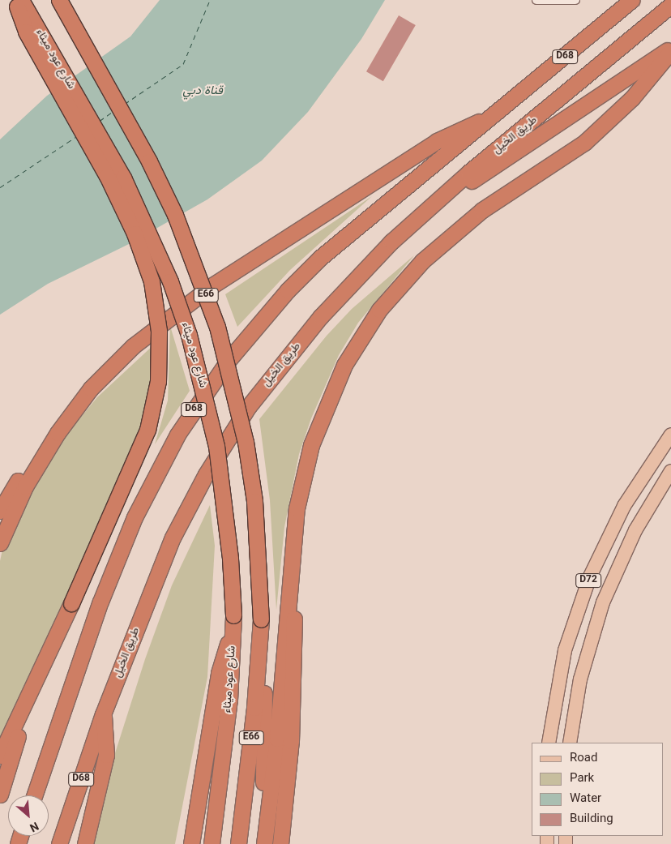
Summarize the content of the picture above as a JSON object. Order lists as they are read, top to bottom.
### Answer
{
  "streets": {
    "highway": [
      "D68",
      "شارع عود ميثاء",
      "طريق الخيل",
      "E66"
    ],
    "main road": ["D72"]
  },
  "water": ["قناة دبي"],
  "legend": [
    "Road",
    "Park",
    "Water",
    "Building"
  ],
  "north": "bottom right"
}
